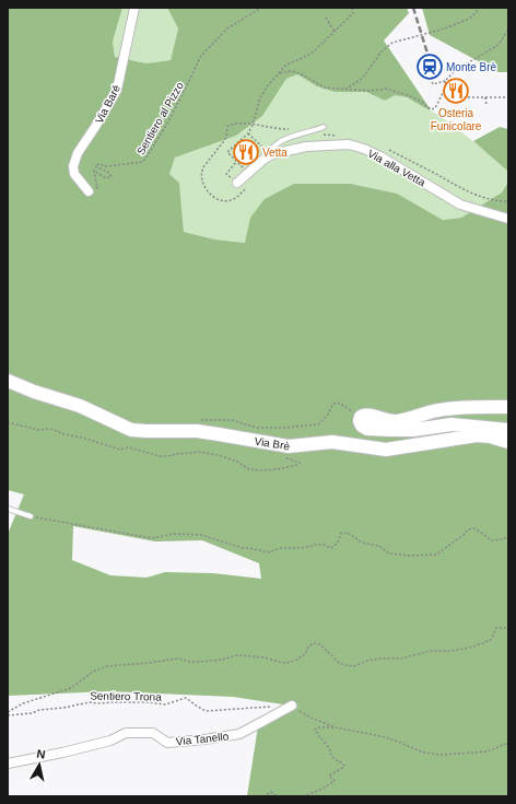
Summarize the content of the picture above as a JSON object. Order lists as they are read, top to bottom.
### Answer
{
  "streets": {
    "street": [
      "Via Baré",
      "Via alla Vetta",
      "Via Brè",
      "Via Tanello"
    ],
    "path": ["Sentiero al Pizzo", "Sentiero Trona"]
  },
  "crossings": [
    ["Via Baré", "Sentiero al Pizzo"]
  ],
  "places": {
    "station": ["Monte Brè"],
    "restaurant": ["Osteria Funicolare", "Vetta"]
  },
  "north": "top"
}
